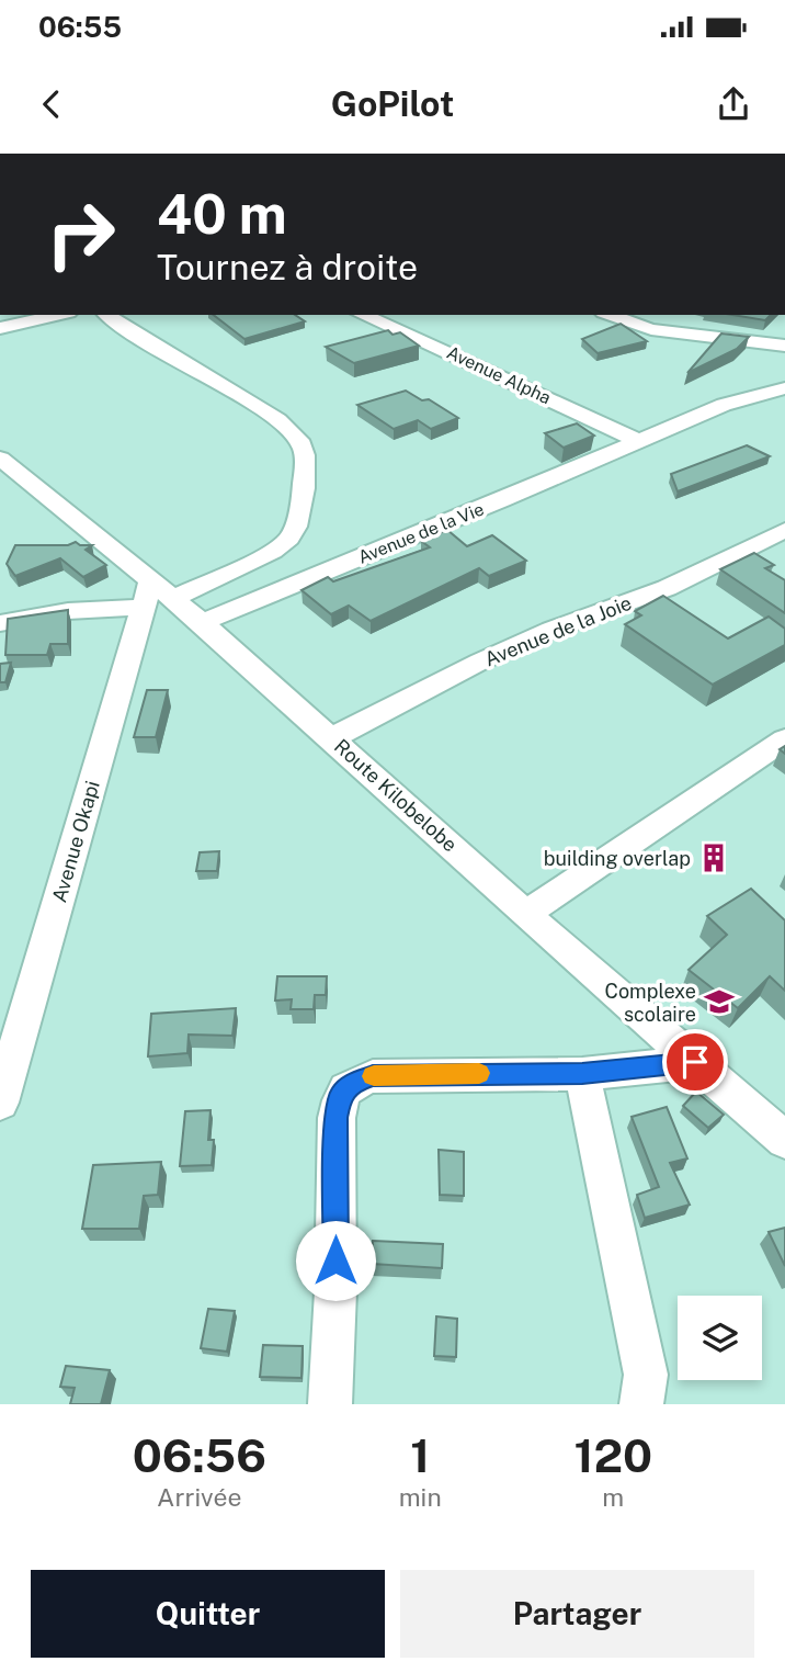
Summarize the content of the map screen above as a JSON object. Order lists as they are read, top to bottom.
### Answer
{
  "streets": {
    "street": [
      "Avenue Alpha",
      "Avenue de la Vie",
      "Avenue de la Joie",
      "Route Kilobelobe",
      "Avenue Okapi"
    ]
  },
  "crossings": [
    ["Avenue Alpha", "Avenue de la Vie"],
    ["Avenue de la Vie", "Route Kilobelobe"],
    ["Avenue de la Joie", "Route Kilobelobe"],
    ["Route Kilobelobe", "Avenue Okapi"]
  ],
  "places": {
    "building": ["building overlap"],
    "school or university": ["Complexe scolaire"]
  },
  "page": {
    "status": "06:55",
    "header": "GoPilot",
    "turn": ["40 m", "Tournez à droite"],
    "eta": [
      "06:56",
      "Arrivée",
      "1",
      "min",
      "120",
      "m"
    ],
    "buttons": ["Quitter", "Partager"]
  }
}
